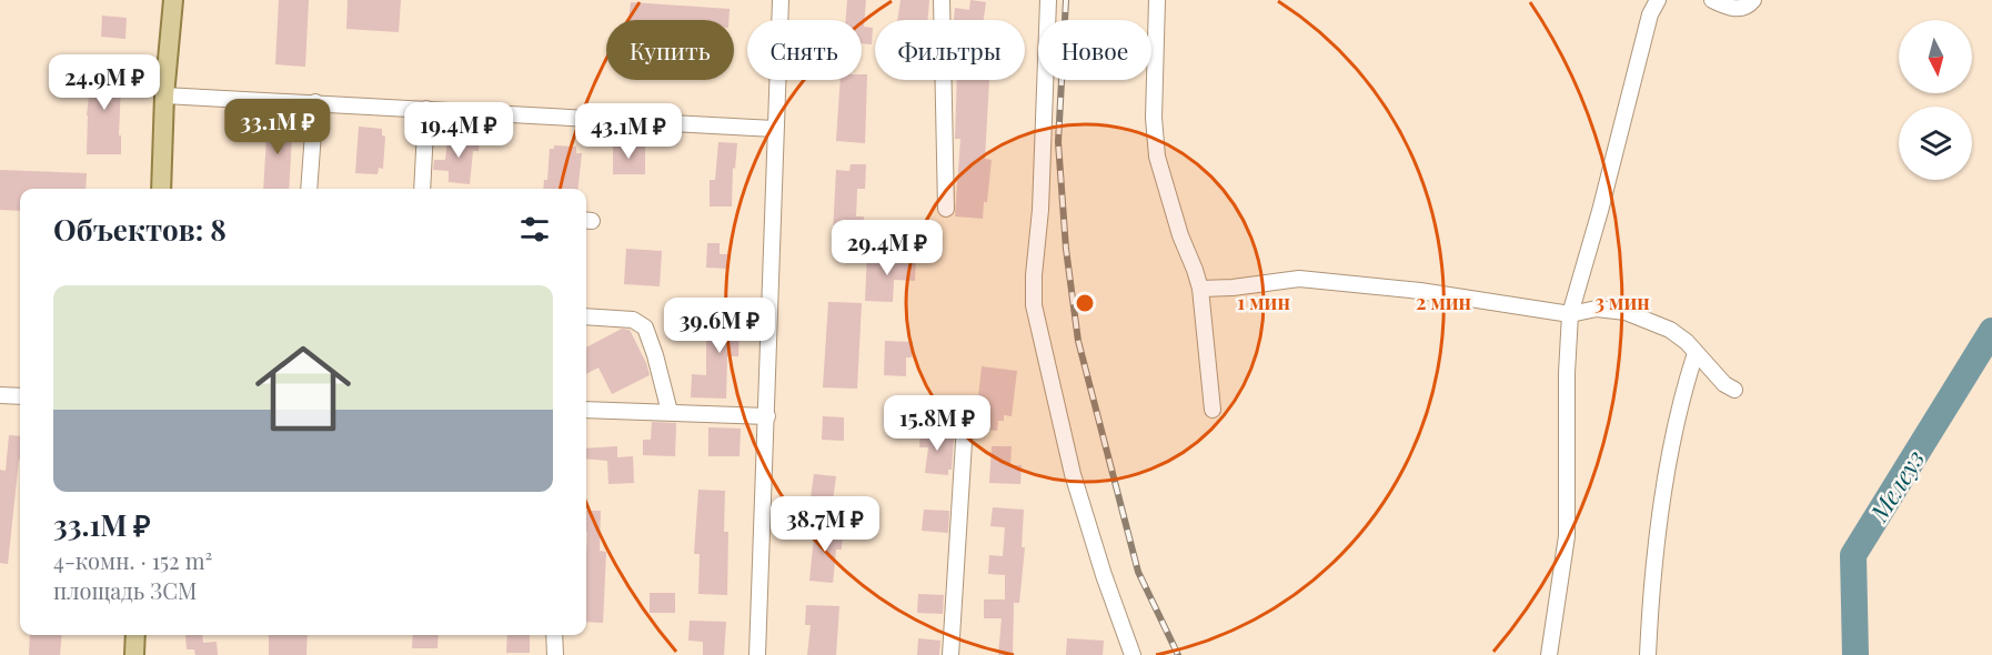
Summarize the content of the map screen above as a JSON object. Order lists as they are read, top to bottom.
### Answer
{
  "water": ["Мелеуз"],
  "north": "bottom",
  "page": {
    "chip": [
      "Купить",
      "Снять",
      "Фильтры",
      "Новое"
    ],
    "price": [
      "24.9M ₽",
      "33.1M ₽",
      "19.4M ₽",
      "43.1M ₽",
      "29.4M ₽",
      "39.6M ₽",
      "15.8M ₽",
      "38.7M ₽"
    ],
    "heading": "Объектов: 8",
    "list": [
      {
        "name": "33.1M ₽",
        "note": "4-комн. · 152 m² · площадь ЗСМ"
      }
    ]
  },
  "rings": ["1 мин", "2 мин", "3 мин"]
}
